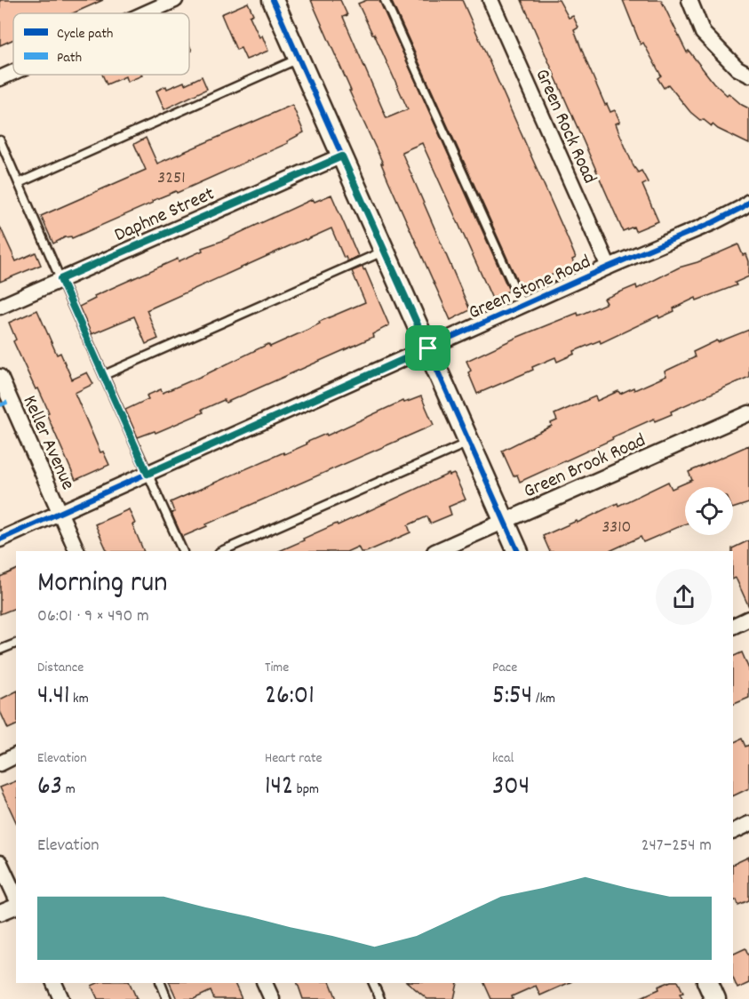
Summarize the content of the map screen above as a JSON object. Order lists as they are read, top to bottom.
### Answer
{
  "streets": {
    "street": [
      "Green Rock Road",
      "Daphne Street",
      "Green Stone Road",
      "Keller Avenue",
      "Green Brook Road"
    ]
  },
  "crossings": [
    ["Green Rock Road", "Green Stone Road"],
    ["Green Stone Road", "Keller Avenue"]
  ],
  "house_numbers": ["3251", "3310"],
  "legend": ["Cycle path", "Path"],
  "page": {
    "heading": ["Morning run", "06:01 · 9 × 490 m"],
    "stats": [
      ["Distance", "4.41 km"],
      ["Time", "26:01"],
      ["Pace", "5:54 /km"],
      ["Elevation", "63 m"],
      ["Heart rate", "142 bpm"],
      ["kcal", "304"]
    ],
    "chart": ["Elevation", "247–254 m"]
  }
}
